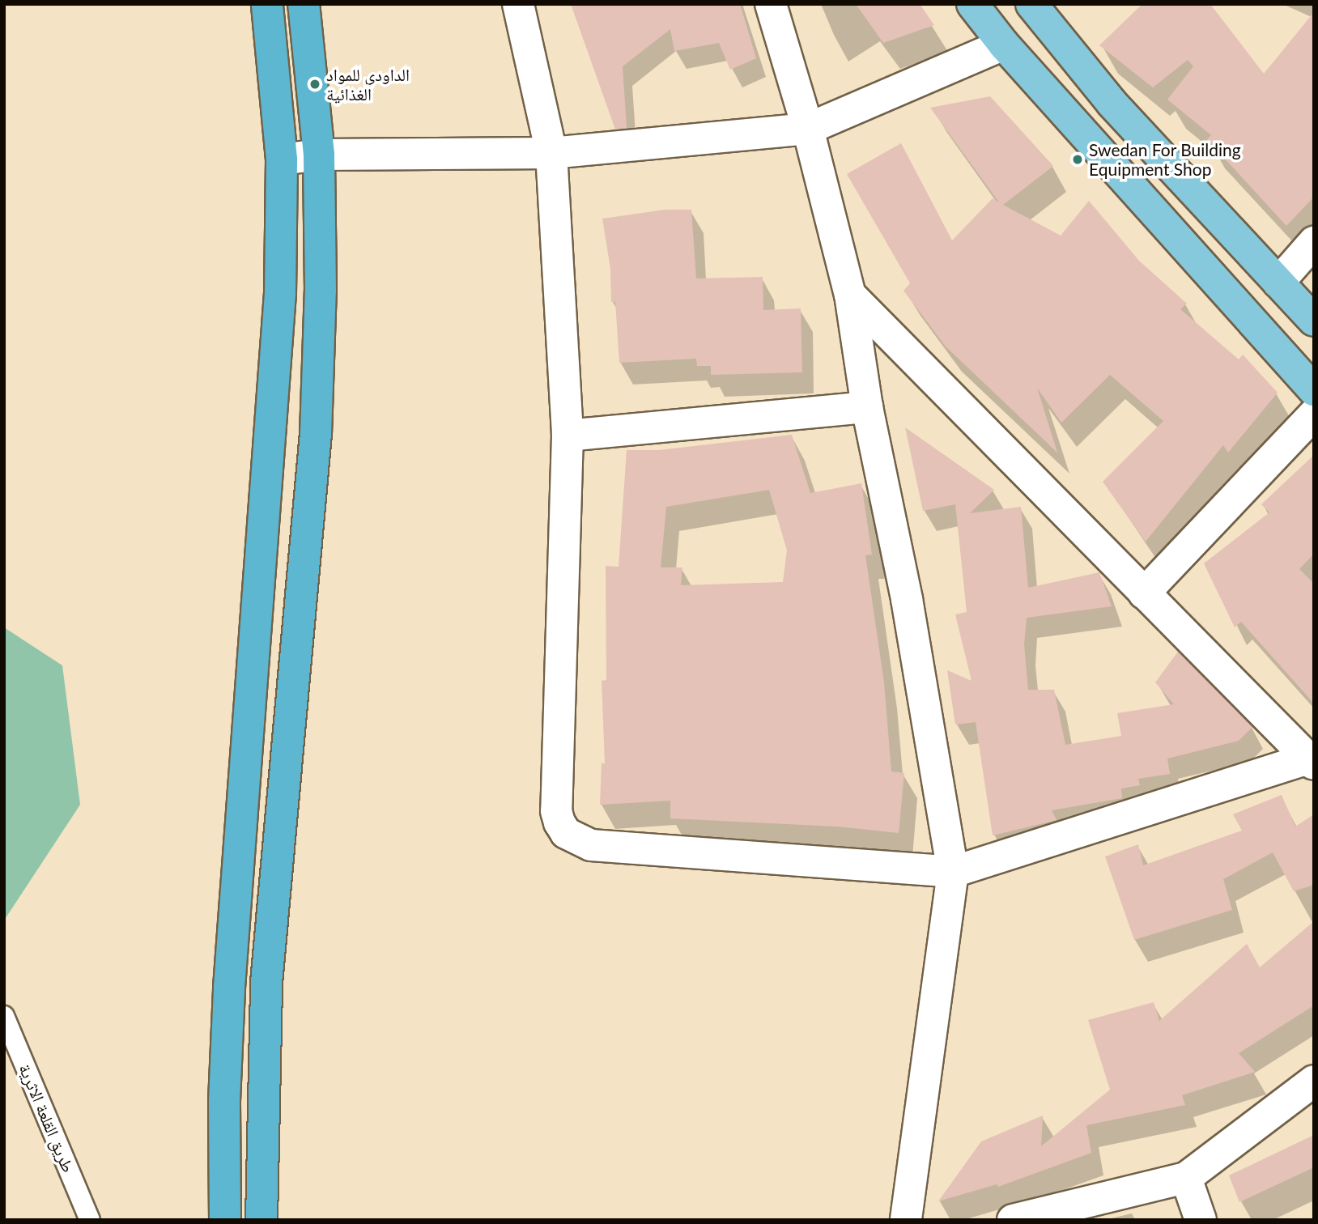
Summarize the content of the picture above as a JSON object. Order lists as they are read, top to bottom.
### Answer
{
  "streets": {
    "lane": ["طريق القلعة الاثرية"]
  },
  "places": ["الداودي للمواد الغذائية", "Swedan For Building Equipment Shop"]
}
